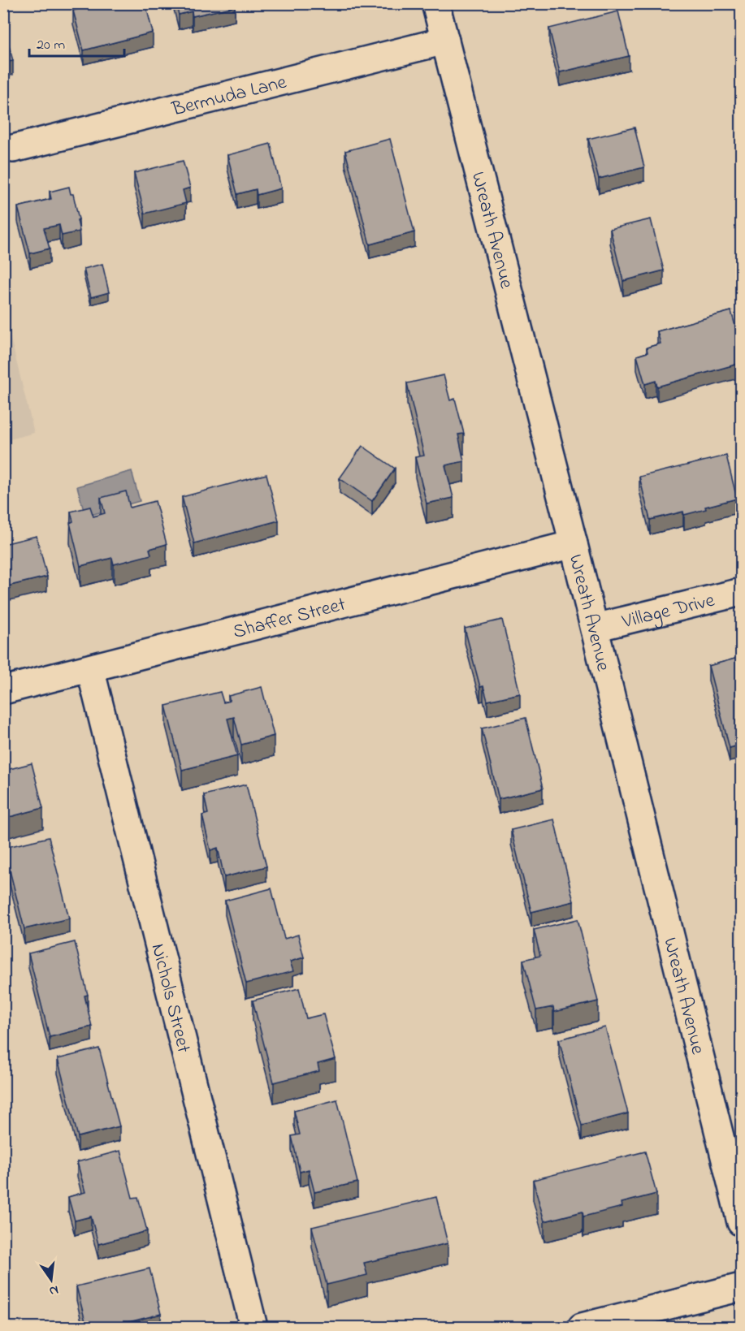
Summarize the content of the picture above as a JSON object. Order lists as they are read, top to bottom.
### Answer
{
  "streets": {
    "street": [
      "Bermuda Lane",
      "Wreath Avenue",
      "Village Drive",
      "Shaffer Street",
      "Nichols Street"
    ]
  },
  "crossings": [
    ["Bermuda Lane", "Wreath Avenue"],
    ["Wreath Avenue", "Village Drive"],
    ["Wreath Avenue", "Shaffer Street"],
    ["Shaffer Street", "Nichols Street"]
  ],
  "scale_bar": "20 m",
  "north": "bottom"
}
